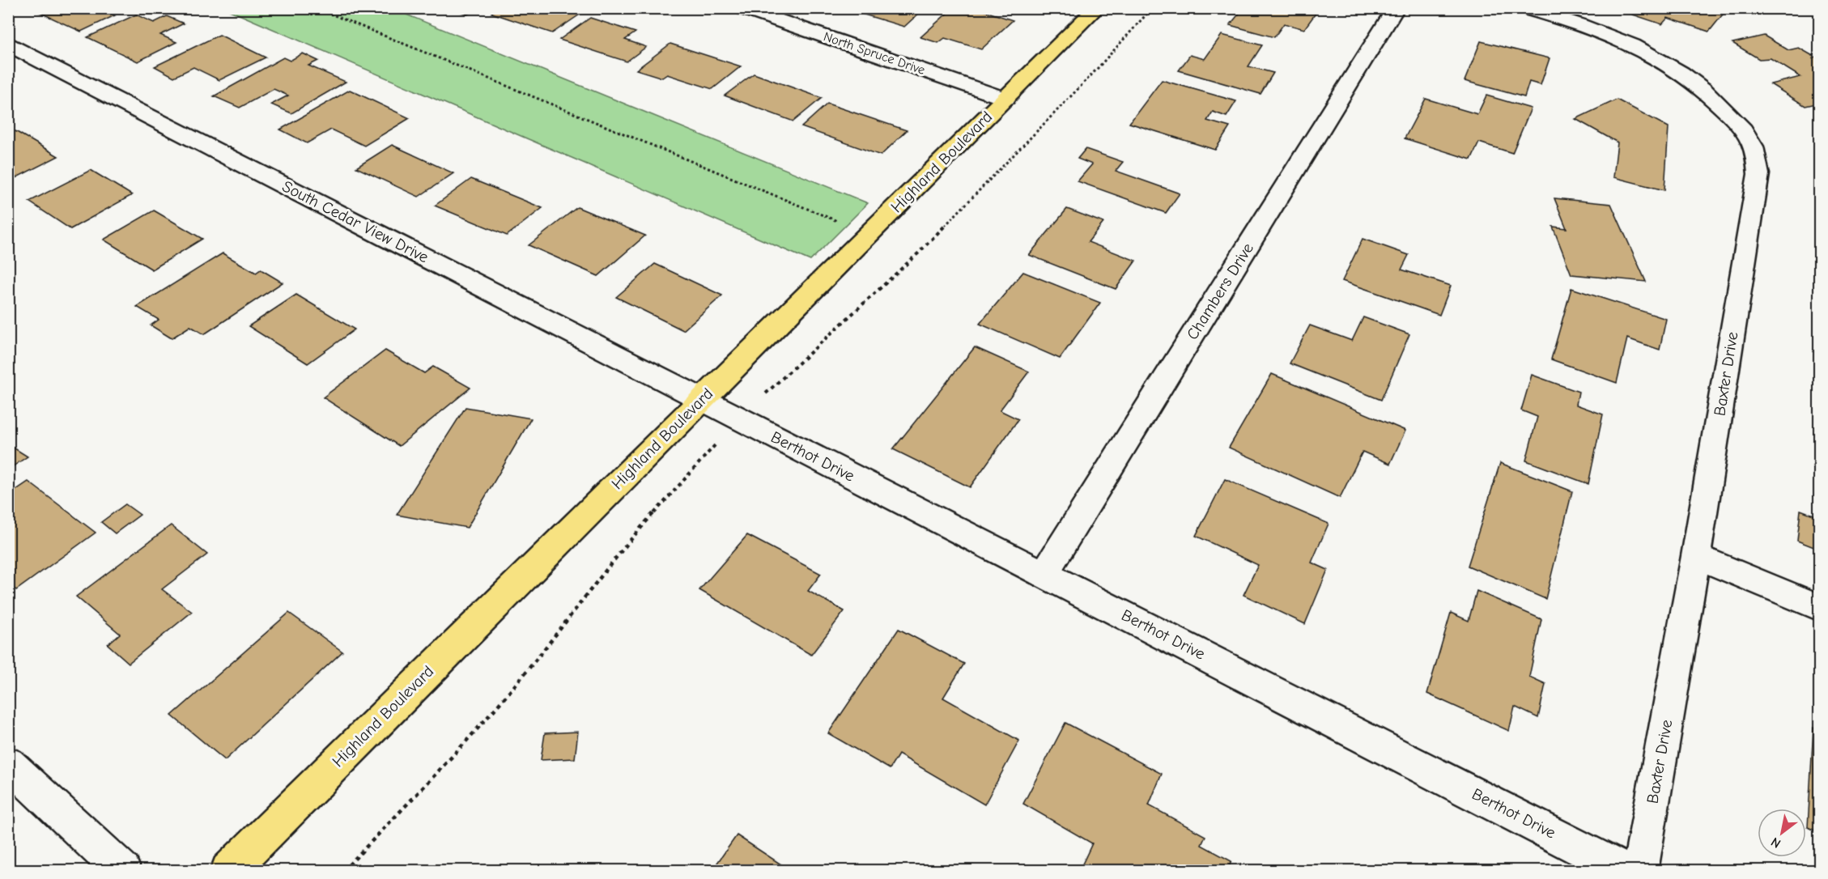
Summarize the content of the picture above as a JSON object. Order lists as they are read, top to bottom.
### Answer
{
  "streets": {
    "main road": ["Highland Boulevard"],
    "street": [
      "North Spruce Drive",
      "South Cedar View Drive",
      "Chambers Drive",
      "Baxter Drive",
      "Berthot Drive"
    ]
  },
  "crossings": [
    ["North Spruce Drive", "Highland Boulevard"],
    ["Highland Boulevard", "South Cedar View Drive"],
    ["Highland Boulevard", "Berthot Drive"],
    ["South Cedar View Drive", "Berthot Drive"],
    ["Chambers Drive", "Berthot Drive"]
  ],
  "north": "bottom left"
}
